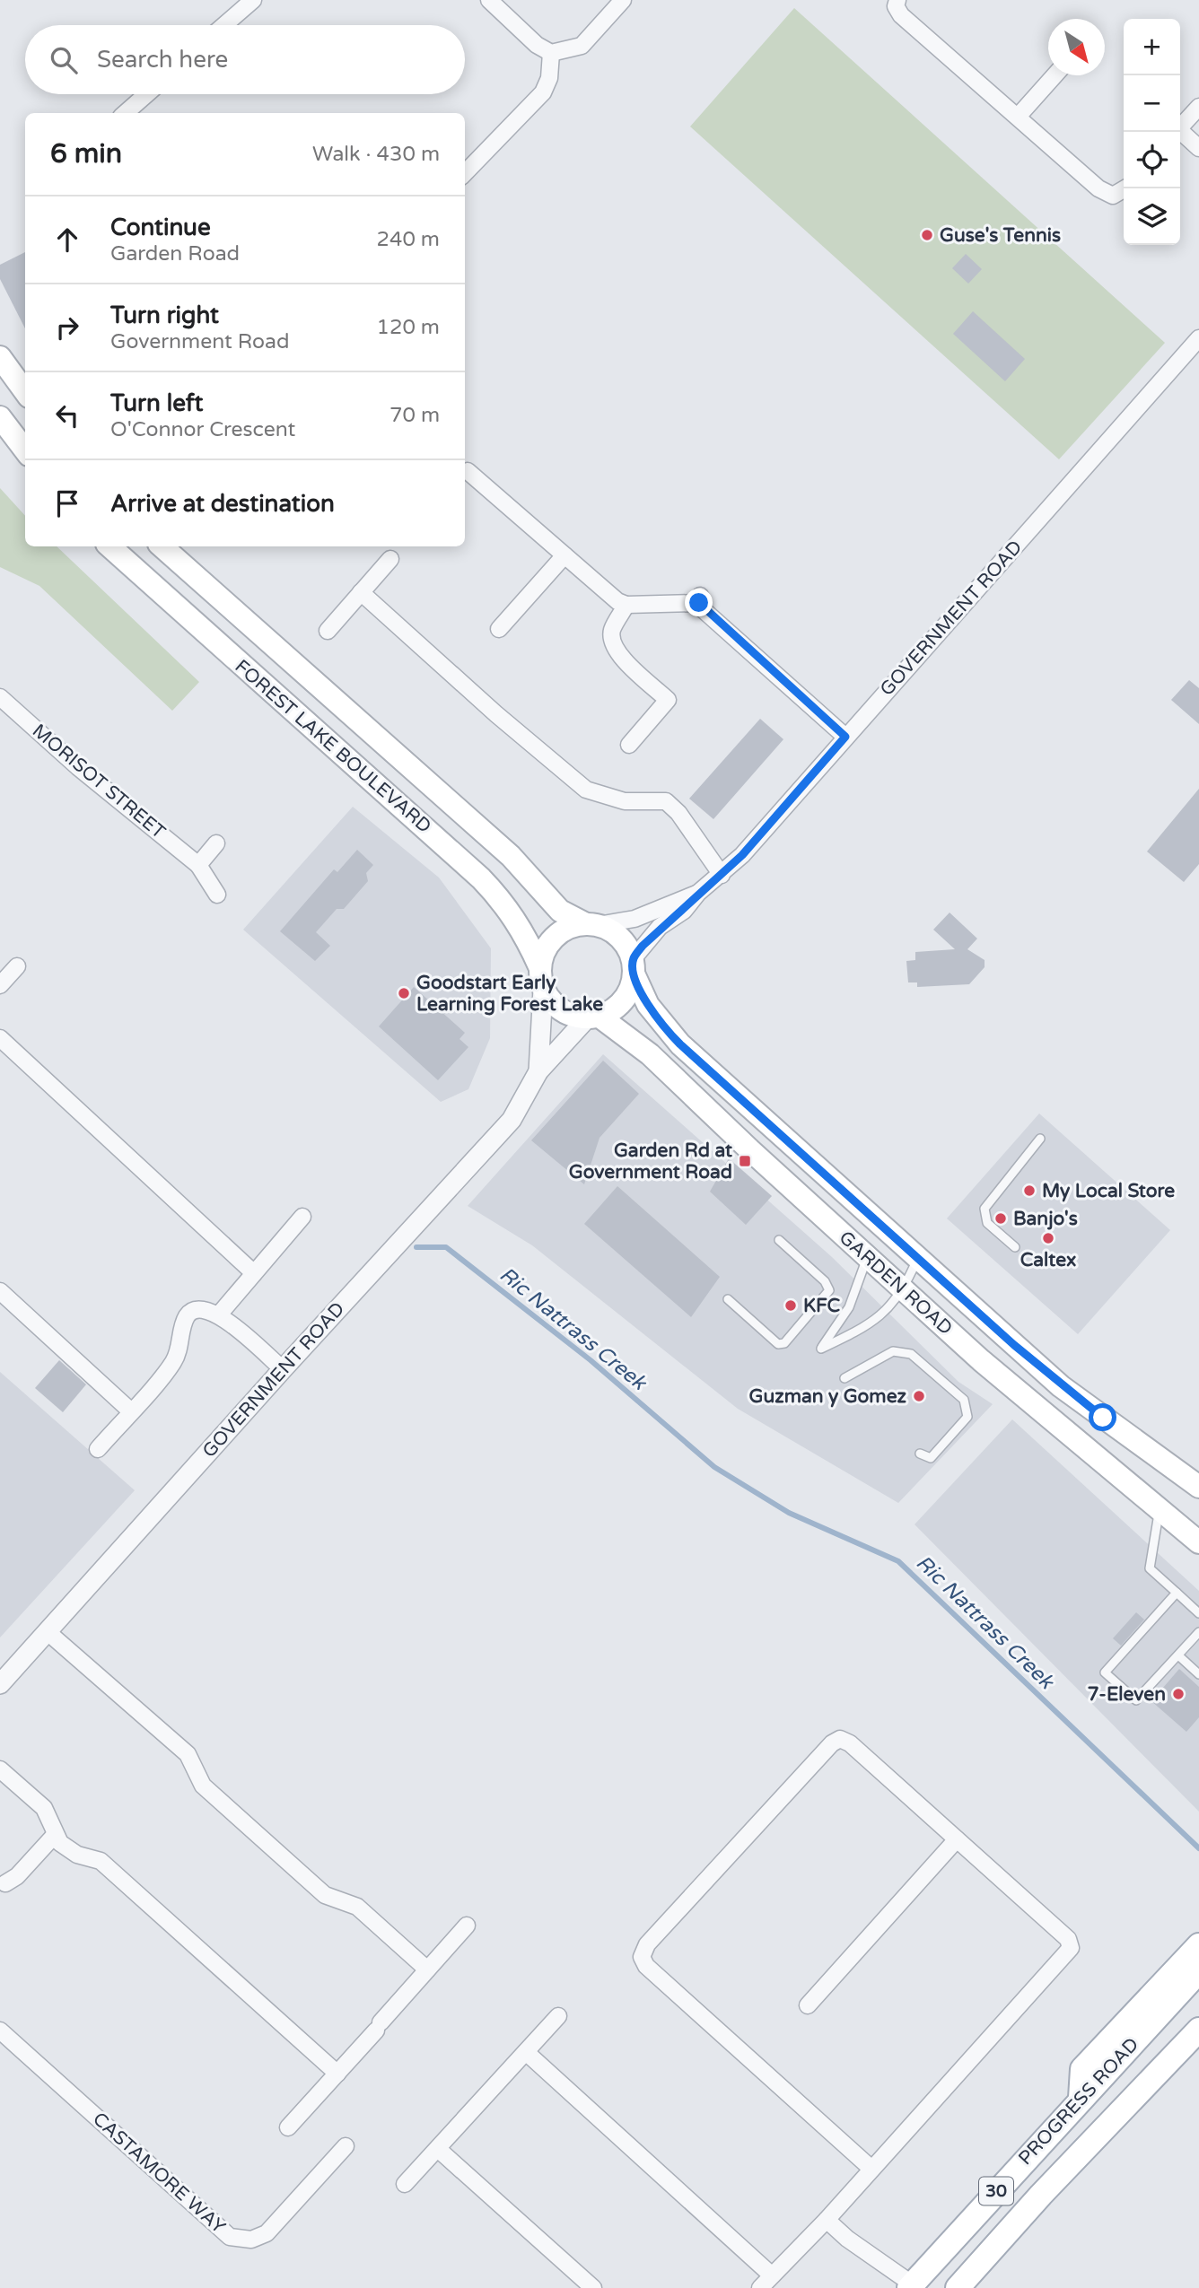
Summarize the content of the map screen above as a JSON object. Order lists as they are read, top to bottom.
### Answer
{
  "streets": {
    "main road": [
      "FOREST LAKE BOULEVARD",
      "GARDEN ROAD",
      "PROGRESS ROAD",
      "30"
    ],
    "street": ["GOVERNMENT ROAD", "MORISOT STREET", "CASTAMORE WAY"]
  },
  "crossings": [
    ["GOVERNMENT ROAD", "FOREST LAKE BOULEVARD"],
    ["GOVERNMENT ROAD", "GARDEN ROAD"],
    ["FOREST LAKE BOULEVARD", "GARDEN ROAD"]
  ],
  "water": ["Ric Nattrass Creek"],
  "places": {
    "other": [
      "Guse's Tennis",
      "Goodstart Early Learning Forest Lake",
      "My Local Store",
      "Banjo's",
      "Caltex",
      "KFC",
      "Guzman y Gomez",
      "7-Eleven"
    ],
    "transit": ["Garden Rd at Government Road"]
  },
  "north": "bottom right",
  "page": {
    "map_buttons": ["+", "−"],
    "search": "Search here",
    "heading": ["6 min", "Walk · 430 m"],
    "list": [
      ["Continue", "Garden Road", "240 m"],
      ["Turn right", "Government Road", "120 m"],
      ["Turn left", "O'Connor Crescent", "70 m"],
      "Arrive at destination"
    ]
  }
}
